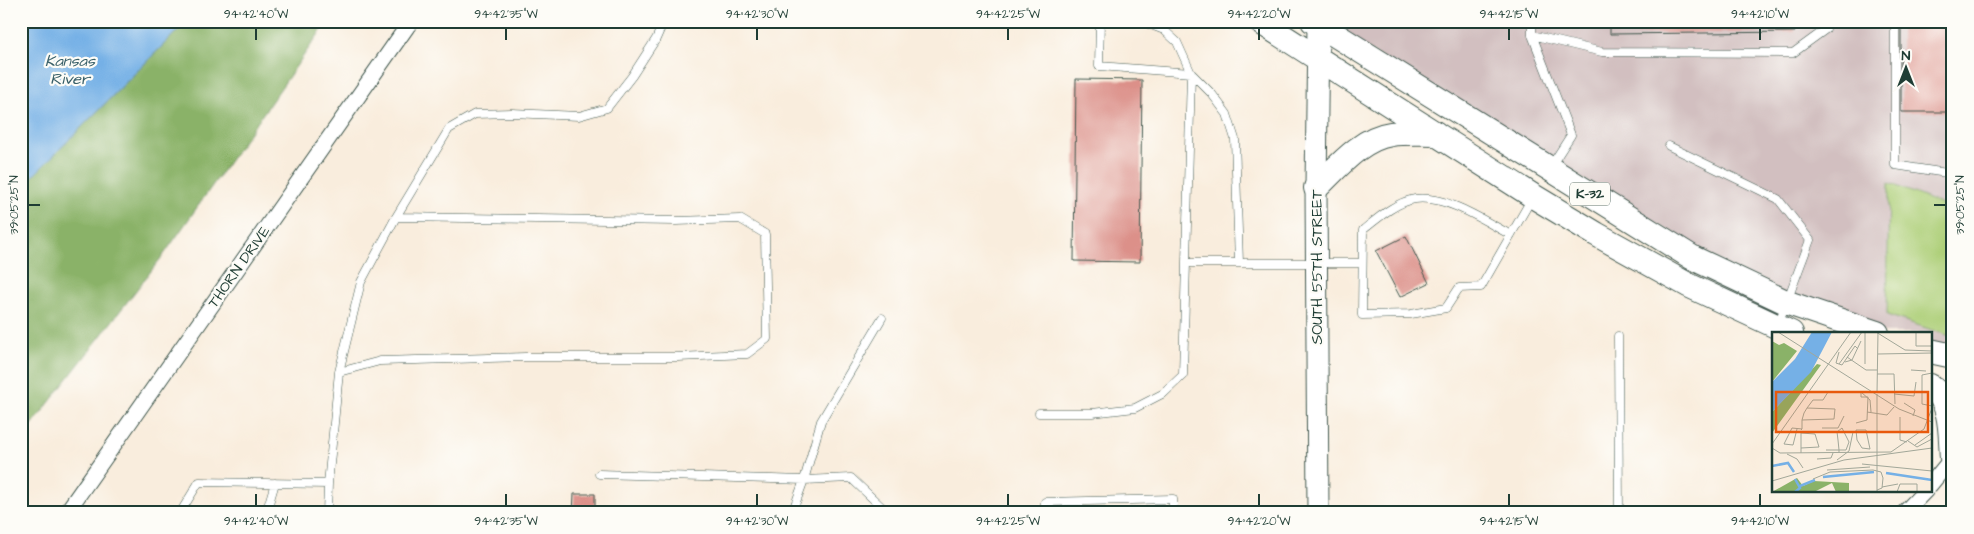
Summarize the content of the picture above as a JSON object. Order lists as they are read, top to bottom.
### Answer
{
  "streets": {
    "main road": ["K-32", "SOUTH 55TH STREET"],
    "street": ["THORN DRIVE"]
  },
  "crossings": [
    ["K-32", "SOUTH 55TH STREET"]
  ],
  "water": ["Kansas River"],
  "north": "top",
  "coordinates": [
    "94°42'40\"W",
    "94°42'35\"W",
    "94°42'30\"W",
    "94°42'25\"W",
    "94°42'20\"W",
    "94°42'15\"W",
    "94°42'10\"W",
    "39°05'25\"N"
  ]
}
